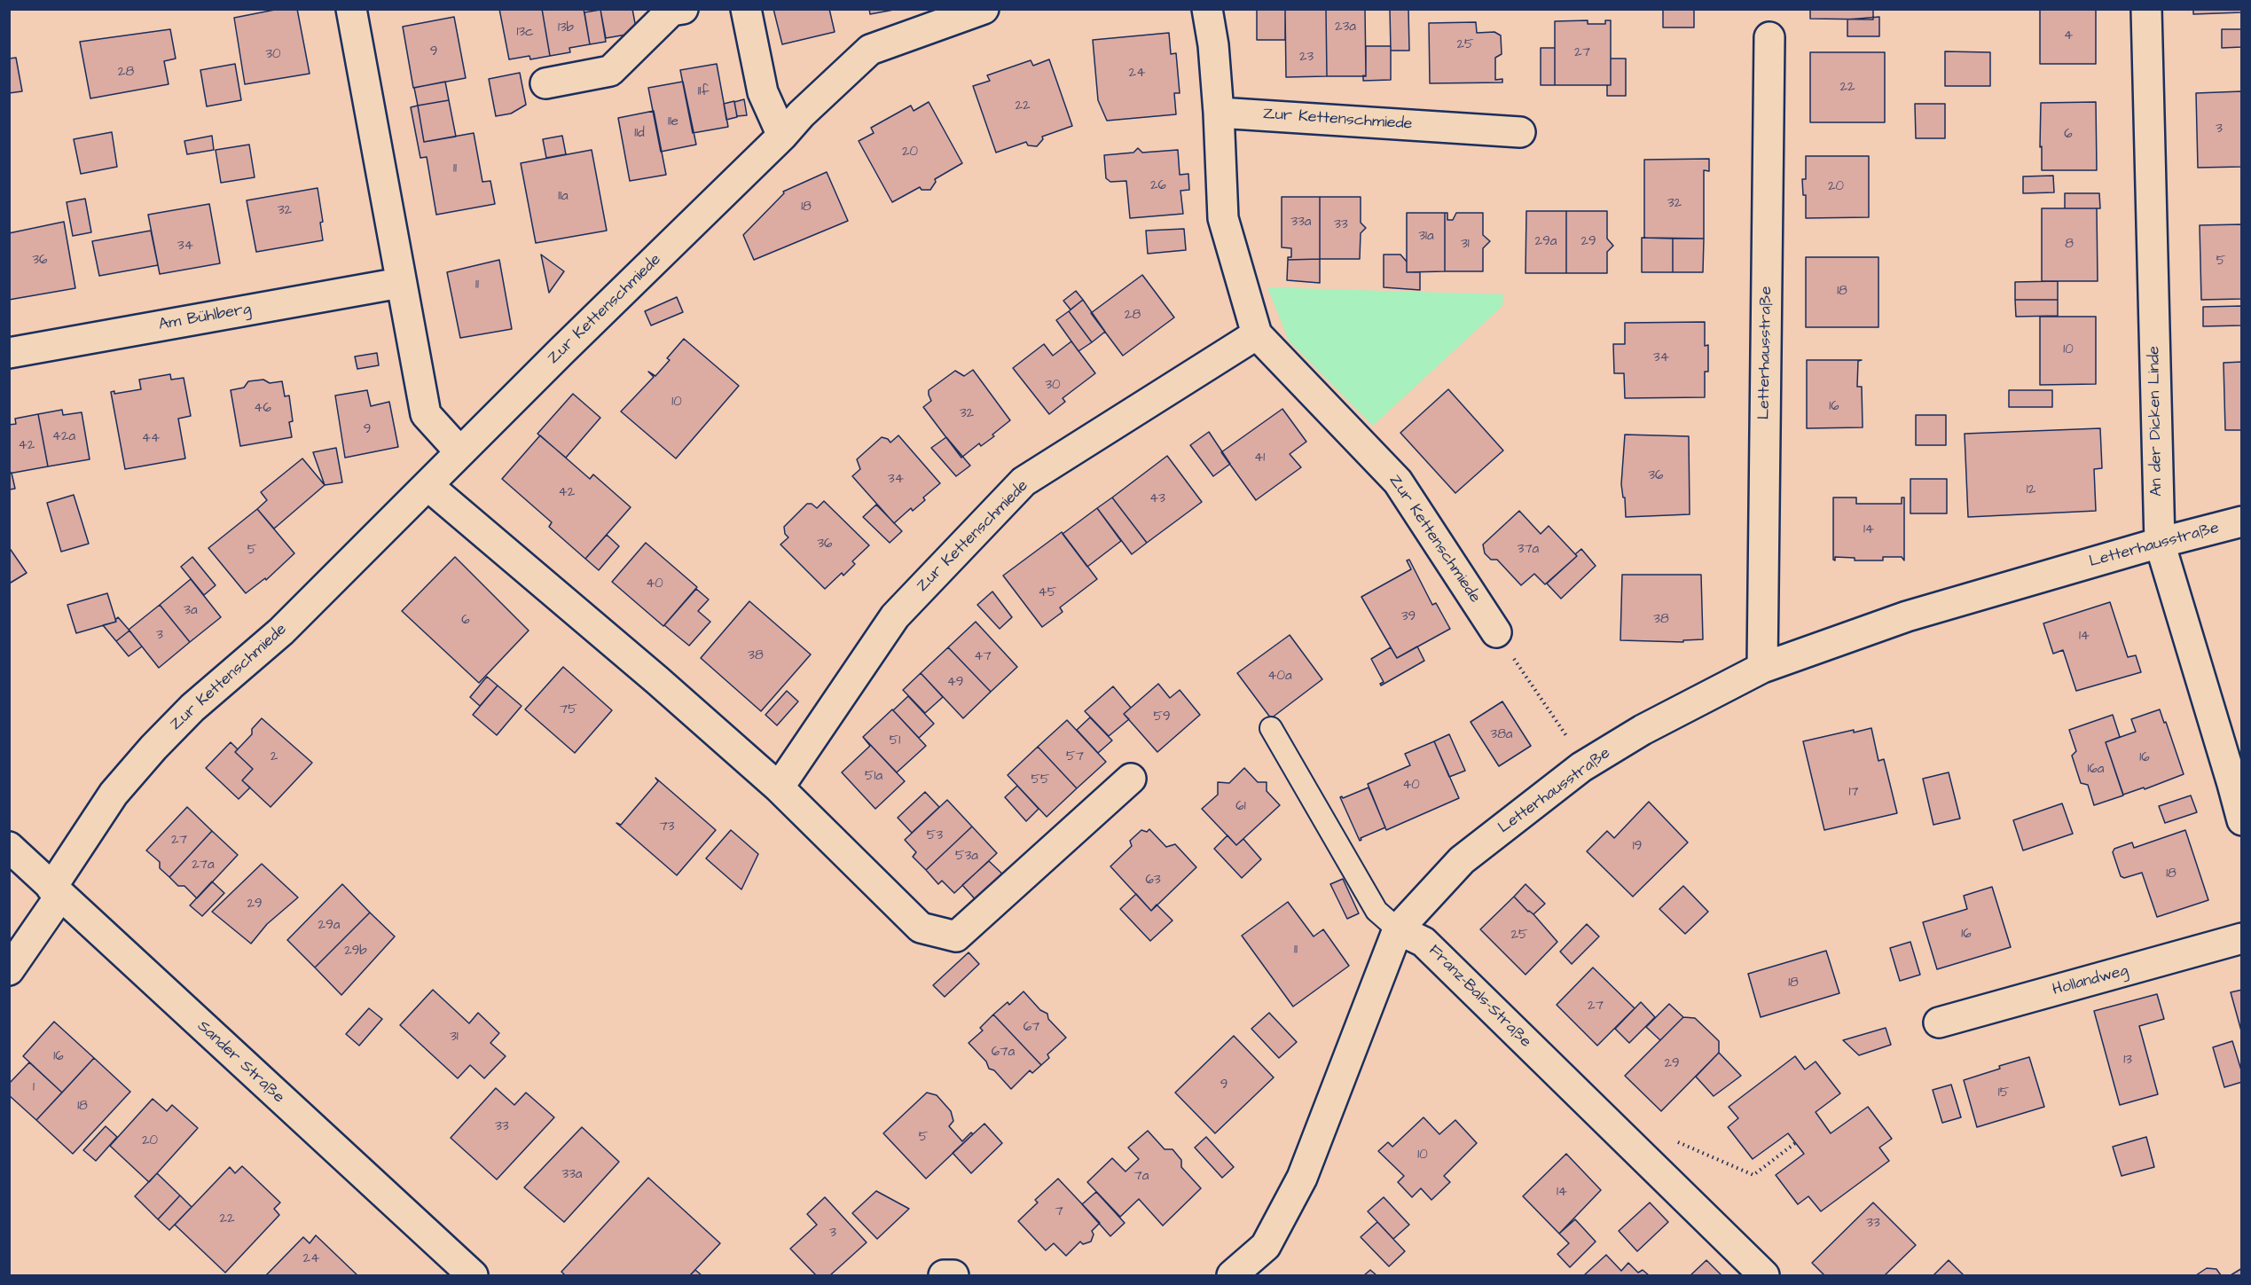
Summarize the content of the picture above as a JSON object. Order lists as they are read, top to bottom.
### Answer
{
  "streets": {
    "street": [
      "Zur Kettenschmiede",
      "Am Bühlberg",
      "Letterhausstraße",
      "An der Dicken Linde",
      "Hollandweg",
      "Franz-Bals-Straße",
      "Sander Straße"
    ]
  },
  "crossings": [
    ["Zur Kettenschmiede", "Sander Straße"],
    ["Letterhausstraße", "An der Dicken Linde"],
    ["Letterhausstraße", "Franz-Bals-Straße"]
  ],
  "house_numbers": [
    "23a",
    "13b",
    "13c",
    "4",
    "25",
    "9",
    "27",
    "30",
    "23",
    "28",
    "24",
    "22",
    "11f",
    "22",
    "11e",
    "3",
    "11d",
    "6",
    "20",
    "11",
    "26",
    "20",
    "11a",
    "32",
    "18",
    "32",
    "33a",
    "33",
    "31a",
    "29a",
    "29",
    "31",
    "8",
    "34",
    "36",
    "5",
    "11",
    "18",
    "28",
    "10",
    "34",
    "30",
    "10",
    "16",
    "46",
    "32",
    "9",
    "42a",
    "44",
    "42",
    "41",
    "36",
    "34",
    "12",
    "42",
    "43",
    "14",
    "36",
    "37a",
    "5",
    "40",
    "45",
    "3a",
    "39",
    "38",
    "6",
    "3",
    "14",
    "38",
    "47",
    "40a",
    "49",
    "75",
    "59",
    "38a",
    "51",
    "2",
    "57",
    "16",
    "16a",
    "51a",
    "55",
    "40",
    "17",
    "61",
    "73",
    "53",
    "27",
    "19",
    "53a",
    "27a",
    "18",
    "63",
    "29",
    "29a",
    "16",
    "25",
    "11",
    "29b",
    "18",
    "27",
    "67",
    "31",
    "67a",
    "16",
    "13",
    "29",
    "9",
    "1",
    "15",
    "18",
    "33",
    "5",
    "20",
    "10",
    "33a",
    "7a",
    "14",
    "7",
    "22",
    "33",
    "3",
    "24"
  ]
}
